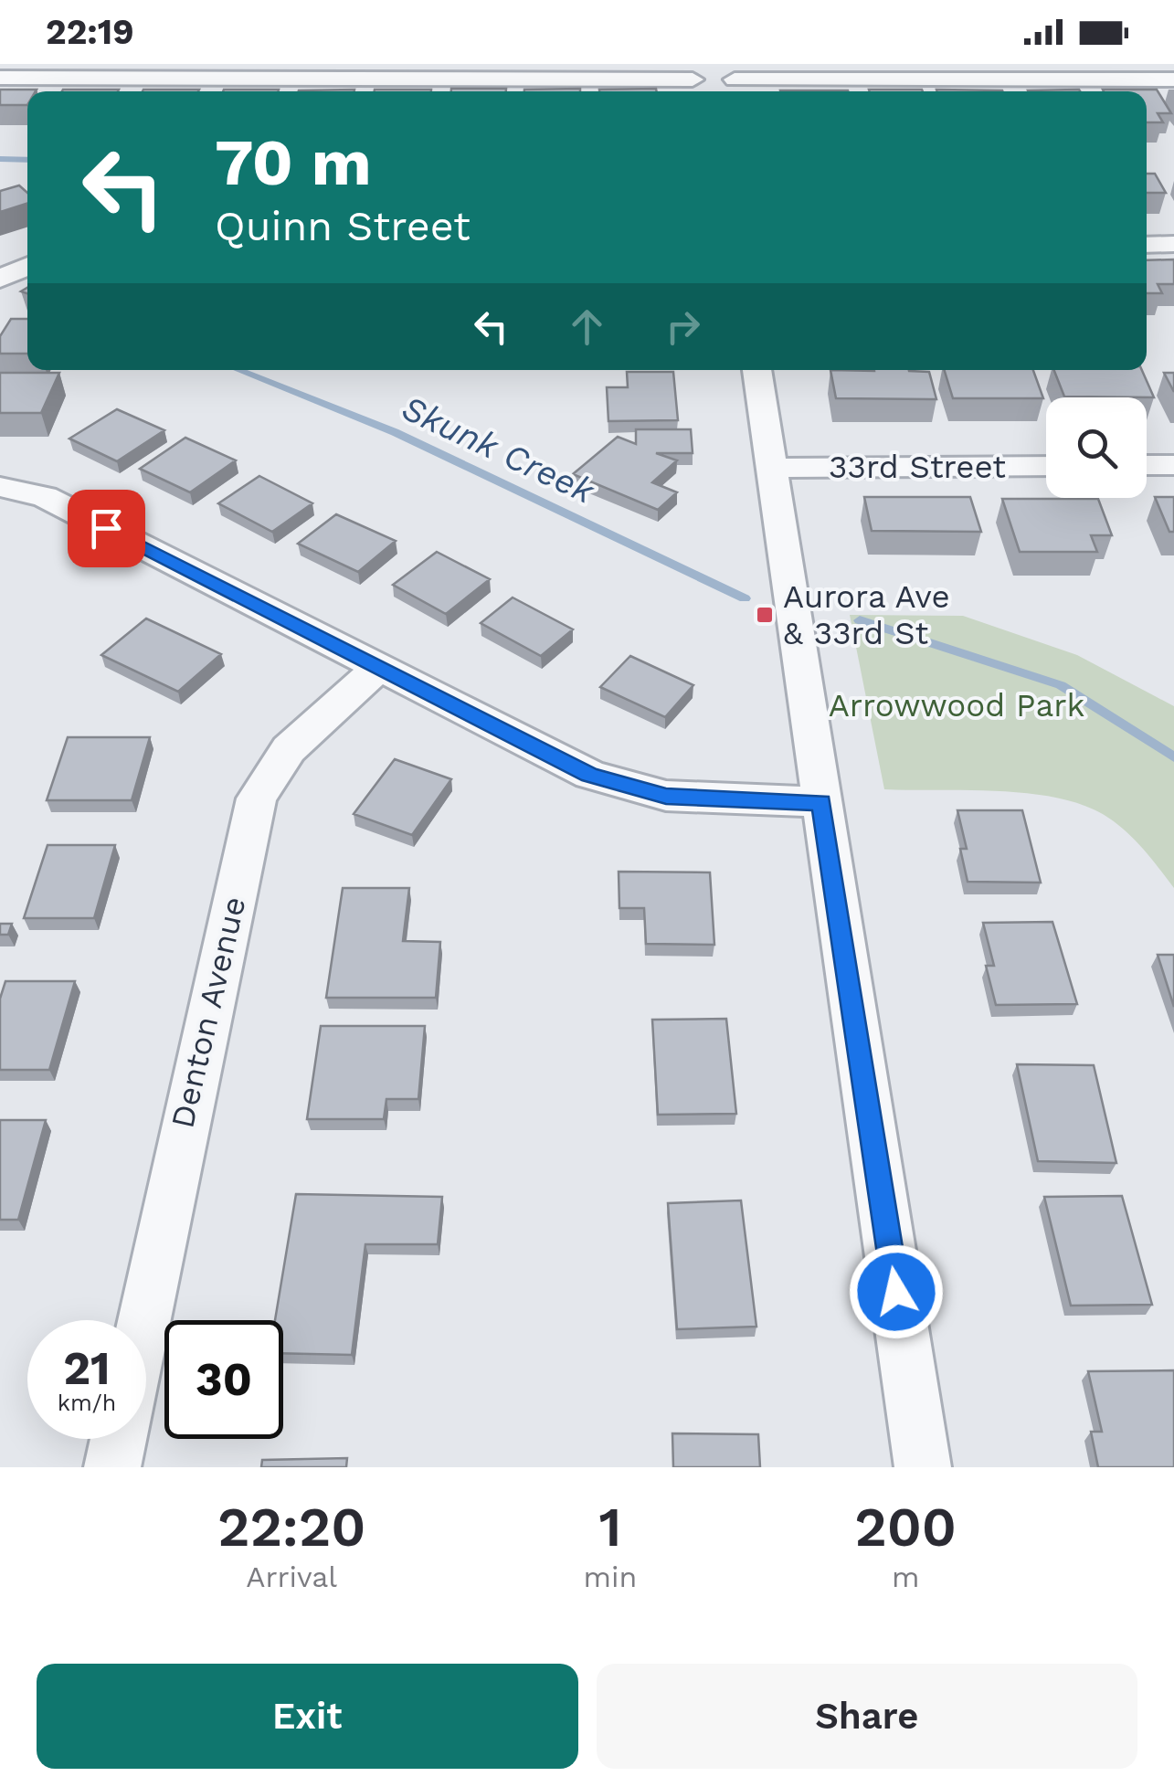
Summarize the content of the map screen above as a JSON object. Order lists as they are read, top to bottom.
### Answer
{
  "streets": {
    "street": ["33rd Street", "Denton Avenue"]
  },
  "water": ["Skunk Creek"],
  "parks": ["Arrowwood Park"],
  "places": {
    "transit": ["Aurora Ave & 33rd St"]
  },
  "page": {
    "status": "22:19",
    "turn": ["70 m", "Quinn Street"],
    "speed": "21 km/h",
    "limit": "30",
    "eta": [
      "22:20",
      "Arrival",
      "1",
      "min",
      "200",
      "m"
    ],
    "buttons": ["Exit", "Share"]
  }
}
